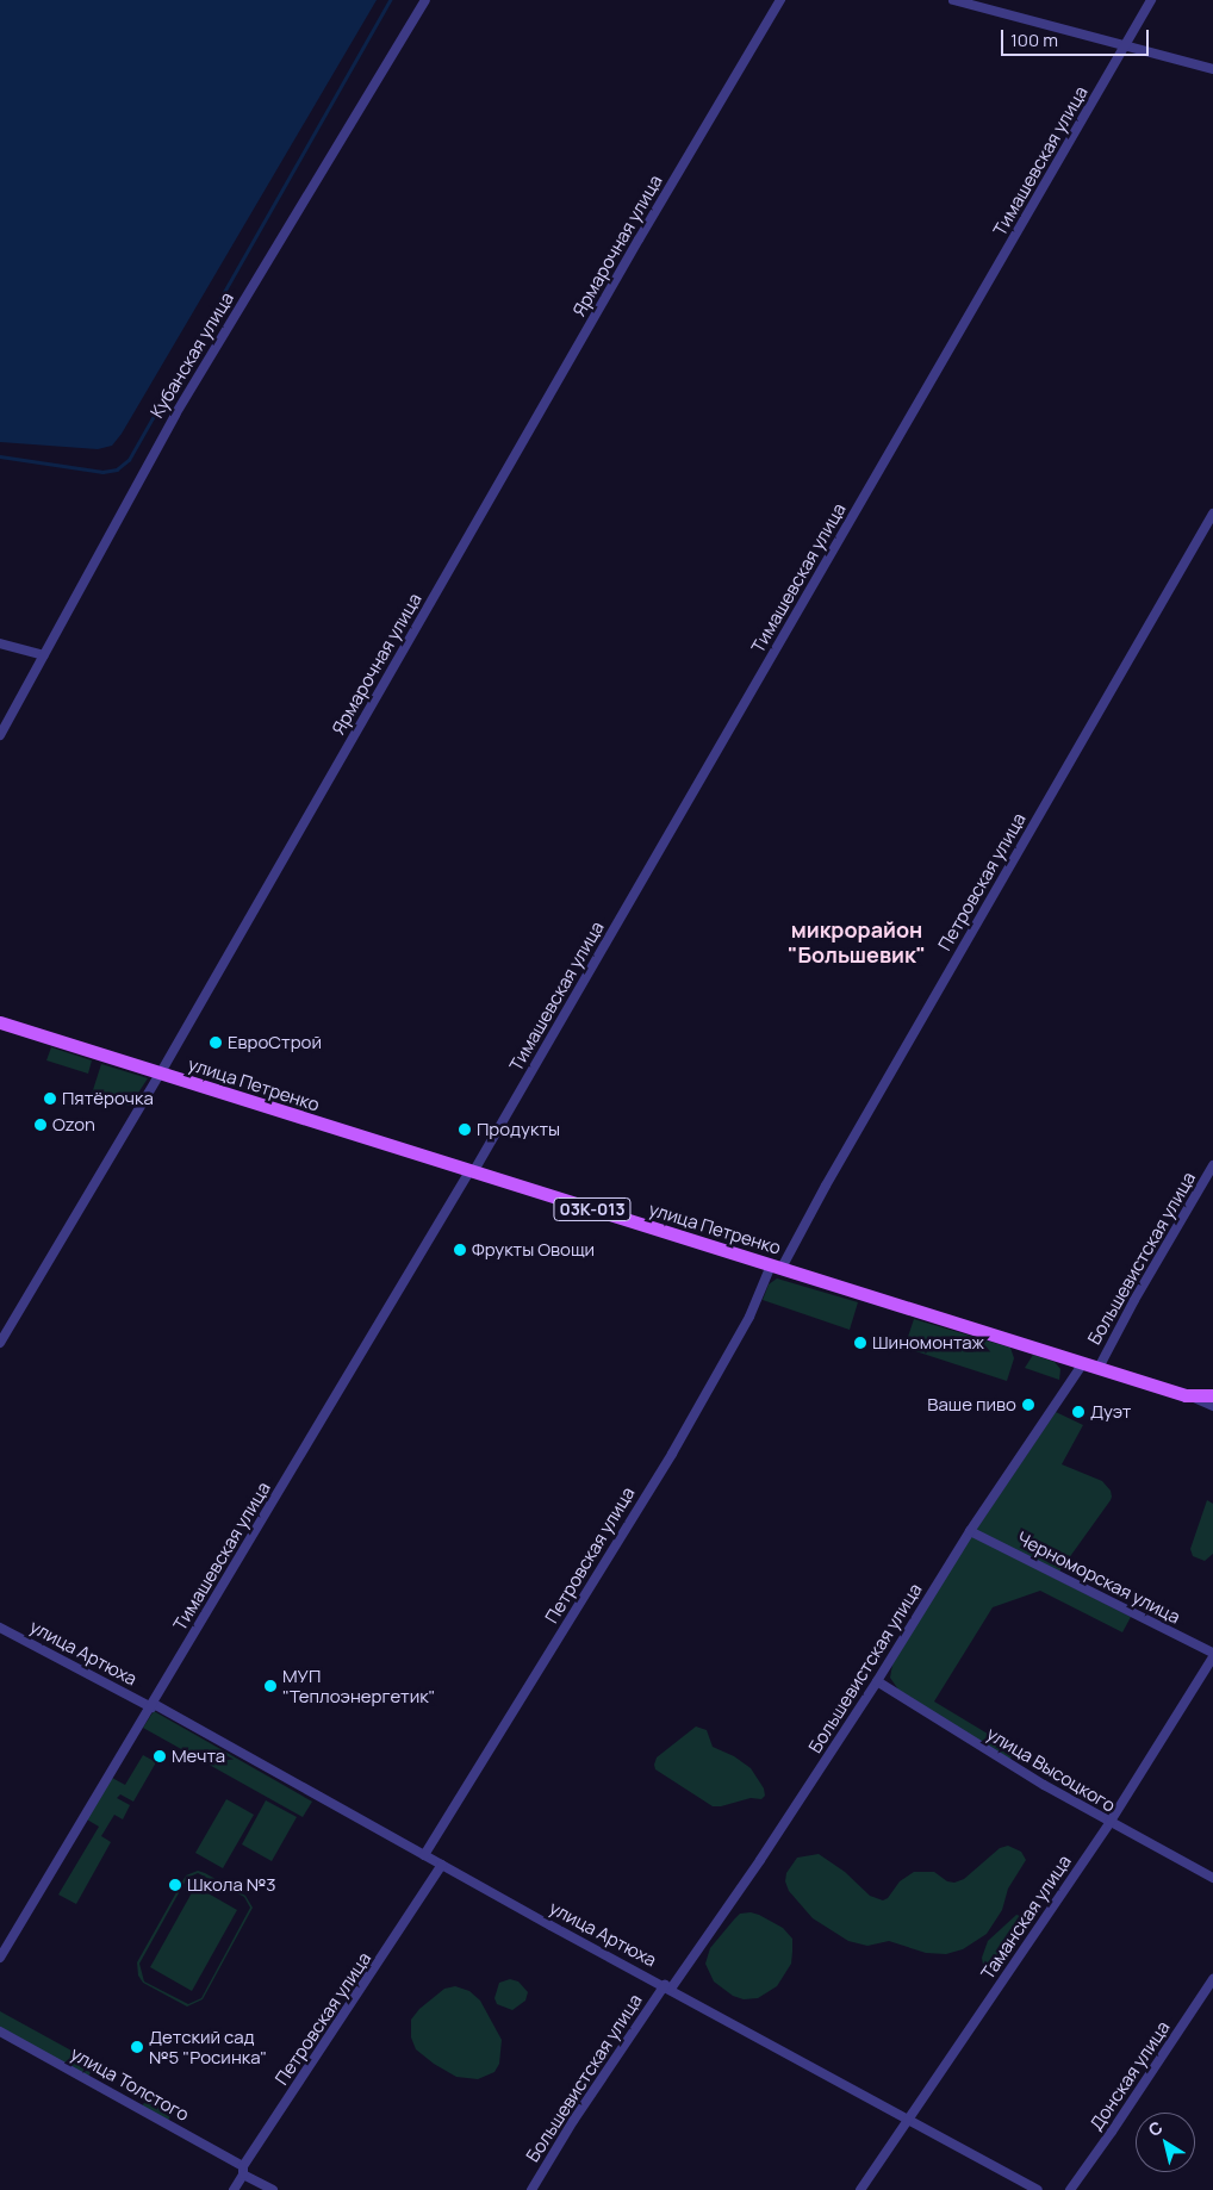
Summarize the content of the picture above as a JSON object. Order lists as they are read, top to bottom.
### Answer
{
  "streets": {
    "main road": ["улица Петренко", "03К-013"],
    "street": [
      "Тимашевская улица",
      "Ярмарочная улица",
      "Кубанская улица",
      "Петровская улица",
      "Большевистская улица",
      "Черноморская улица",
      "улица Артюха",
      "улица Высоцкого",
      "Таманская улица",
      "Донская улица",
      "улица Толстого"
    ]
  },
  "crossings": [
    ["Тимашевская улица", "улица Петренко"],
    ["Тимашевская улица", "улица Артюха"],
    ["Ярмарочная улица", "улица Петренко"],
    ["Петровская улица", "улица Петренко"],
    ["Петровская улица", "улица Артюха"],
    ["Петровская улица", "улица Толстого"],
    ["улица Петренко", "03К-013"],
    ["улица Петренко", "Большевистская улица"],
    ["Большевистская улица", "Черноморская улица"],
    ["Большевистская улица", "улица Артюха"],
    ["Большевистская улица", "улица Высоцкого"],
    ["улица Артюха", "Таманская улица"],
    ["улица Высоцкого", "Таманская улица"]
  ],
  "districts": ["микрорайон \"Большевик\""],
  "places": [
    "ЕвроСтрой",
    "Пятёрочка",
    "Ozon",
    "Продукты",
    "Фрукты Овощи",
    "Шиномонтаж",
    "Ваше пиво",
    "Дуэт",
    "МУП \"Теплоэнергетик\"",
    "Мечта",
    "Школа №3",
    "Детский сад №5 \"Росинка\""
  ],
  "scale_bar": "100 m",
  "north": "top left"
}
